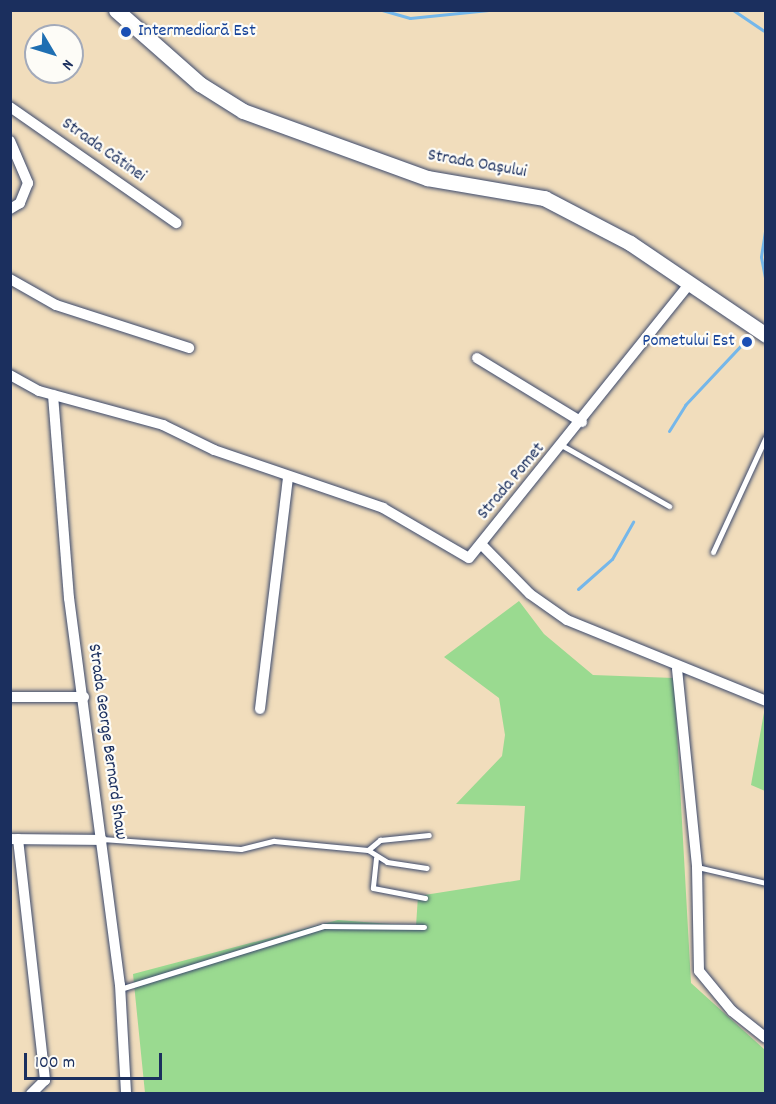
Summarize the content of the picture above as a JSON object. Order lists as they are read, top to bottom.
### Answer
{
  "streets": {
    "main road": ["Strada Oașului"],
    "street": ["Strada Cătinei", "Strada Pomet", "Strada George Bernard Shaw"]
  },
  "crossings": [
    ["Strada Oașului", "Strada Pomet"]
  ],
  "places": ["Intermediară Est", "Pometului Est"],
  "scale_bar": "100 m",
  "north": "bottom right"
}
